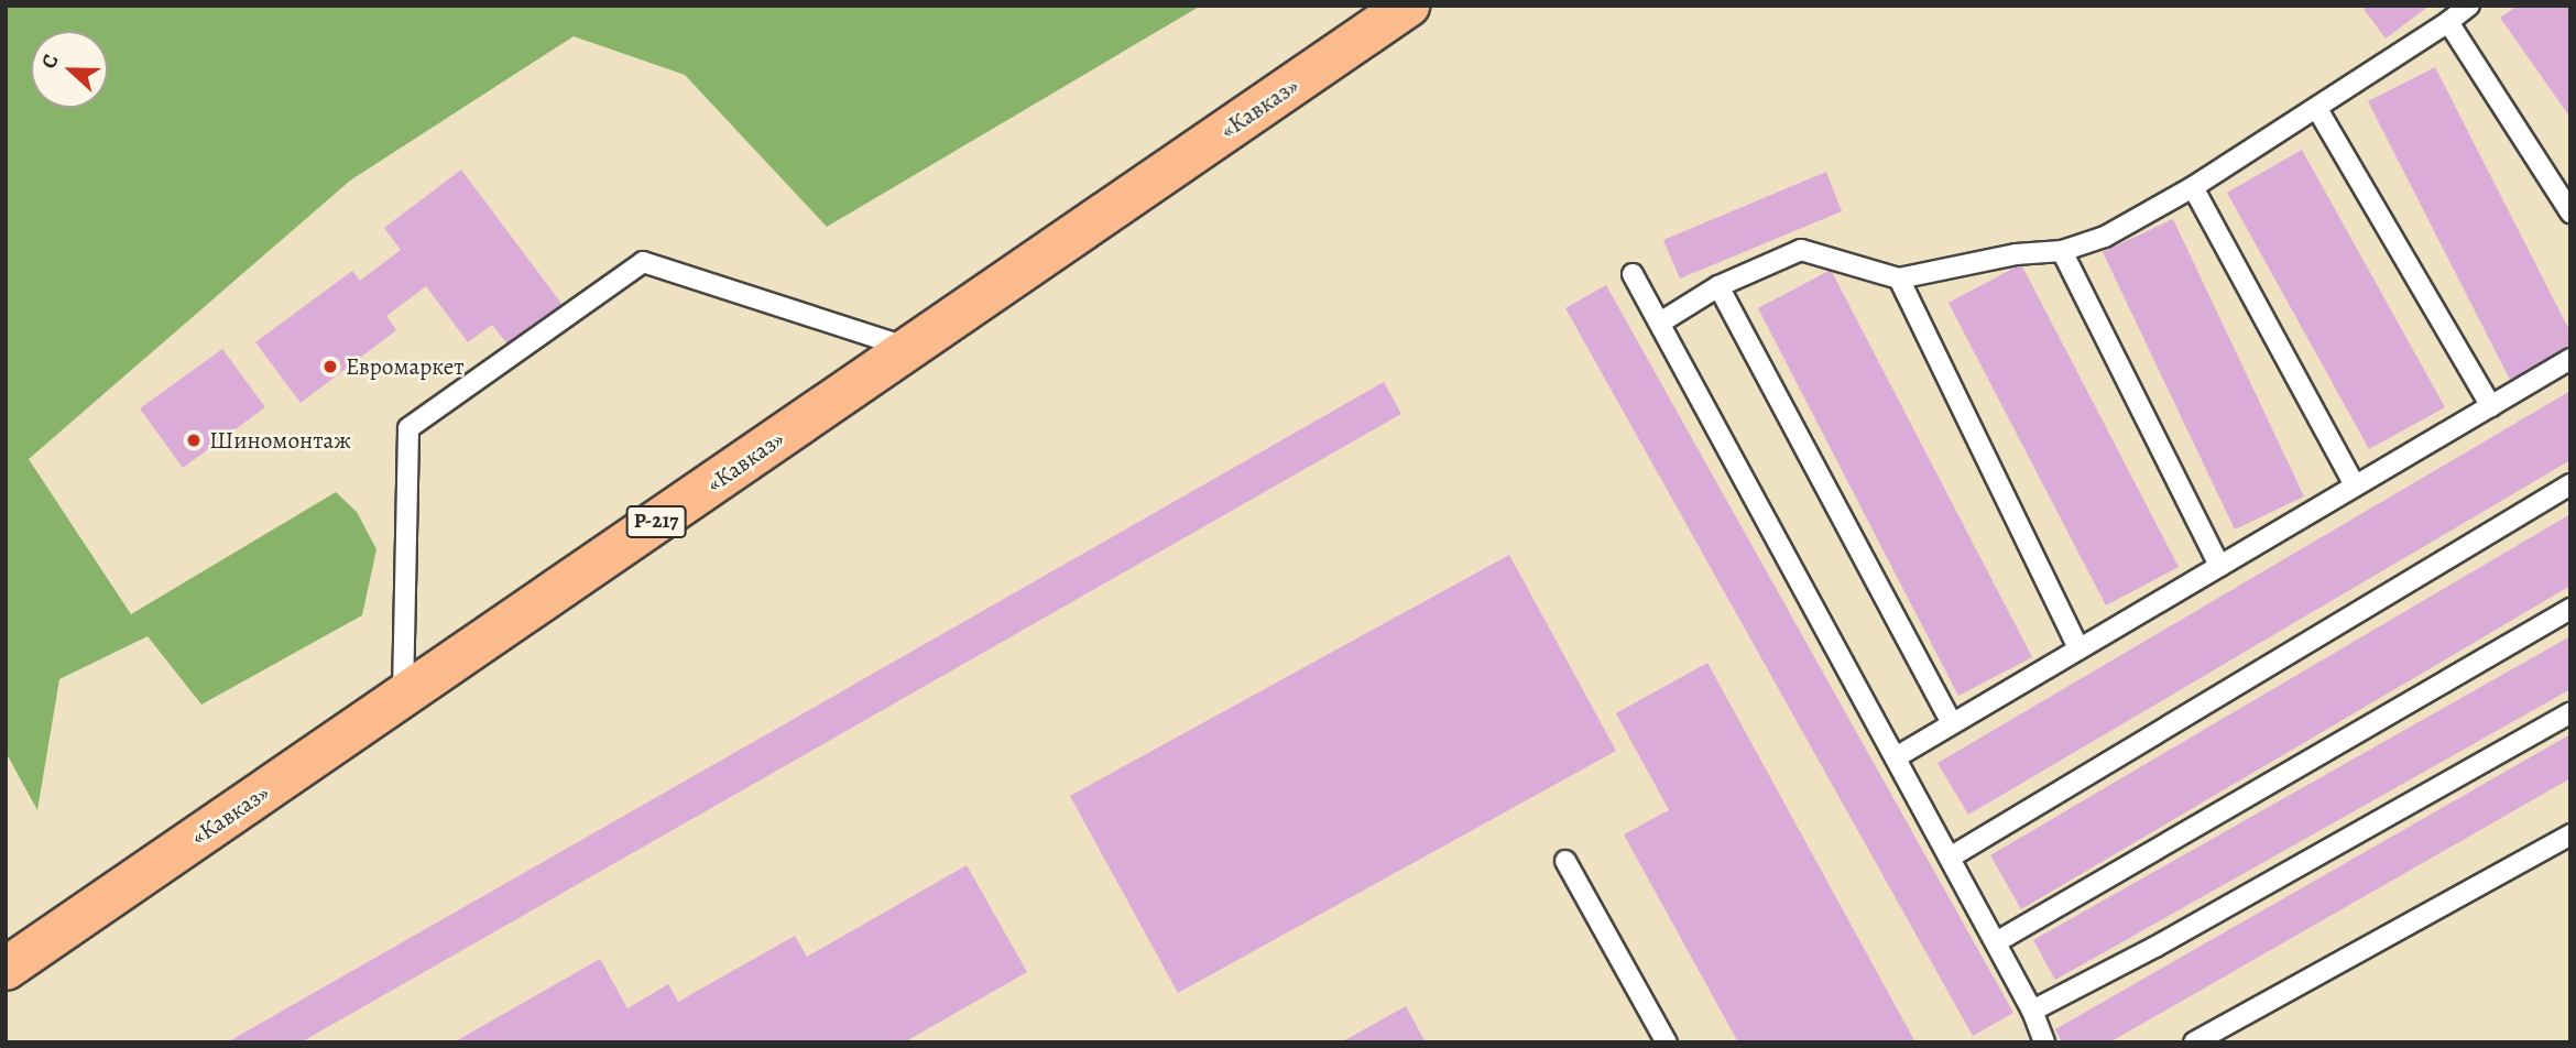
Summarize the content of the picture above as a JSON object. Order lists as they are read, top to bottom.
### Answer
{
  "streets": {
    "highway": ["«Кавказ»", "Р-217"]
  },
  "places": ["Евромаркет", "Шиномонтаж"],
  "north": "left"
}
